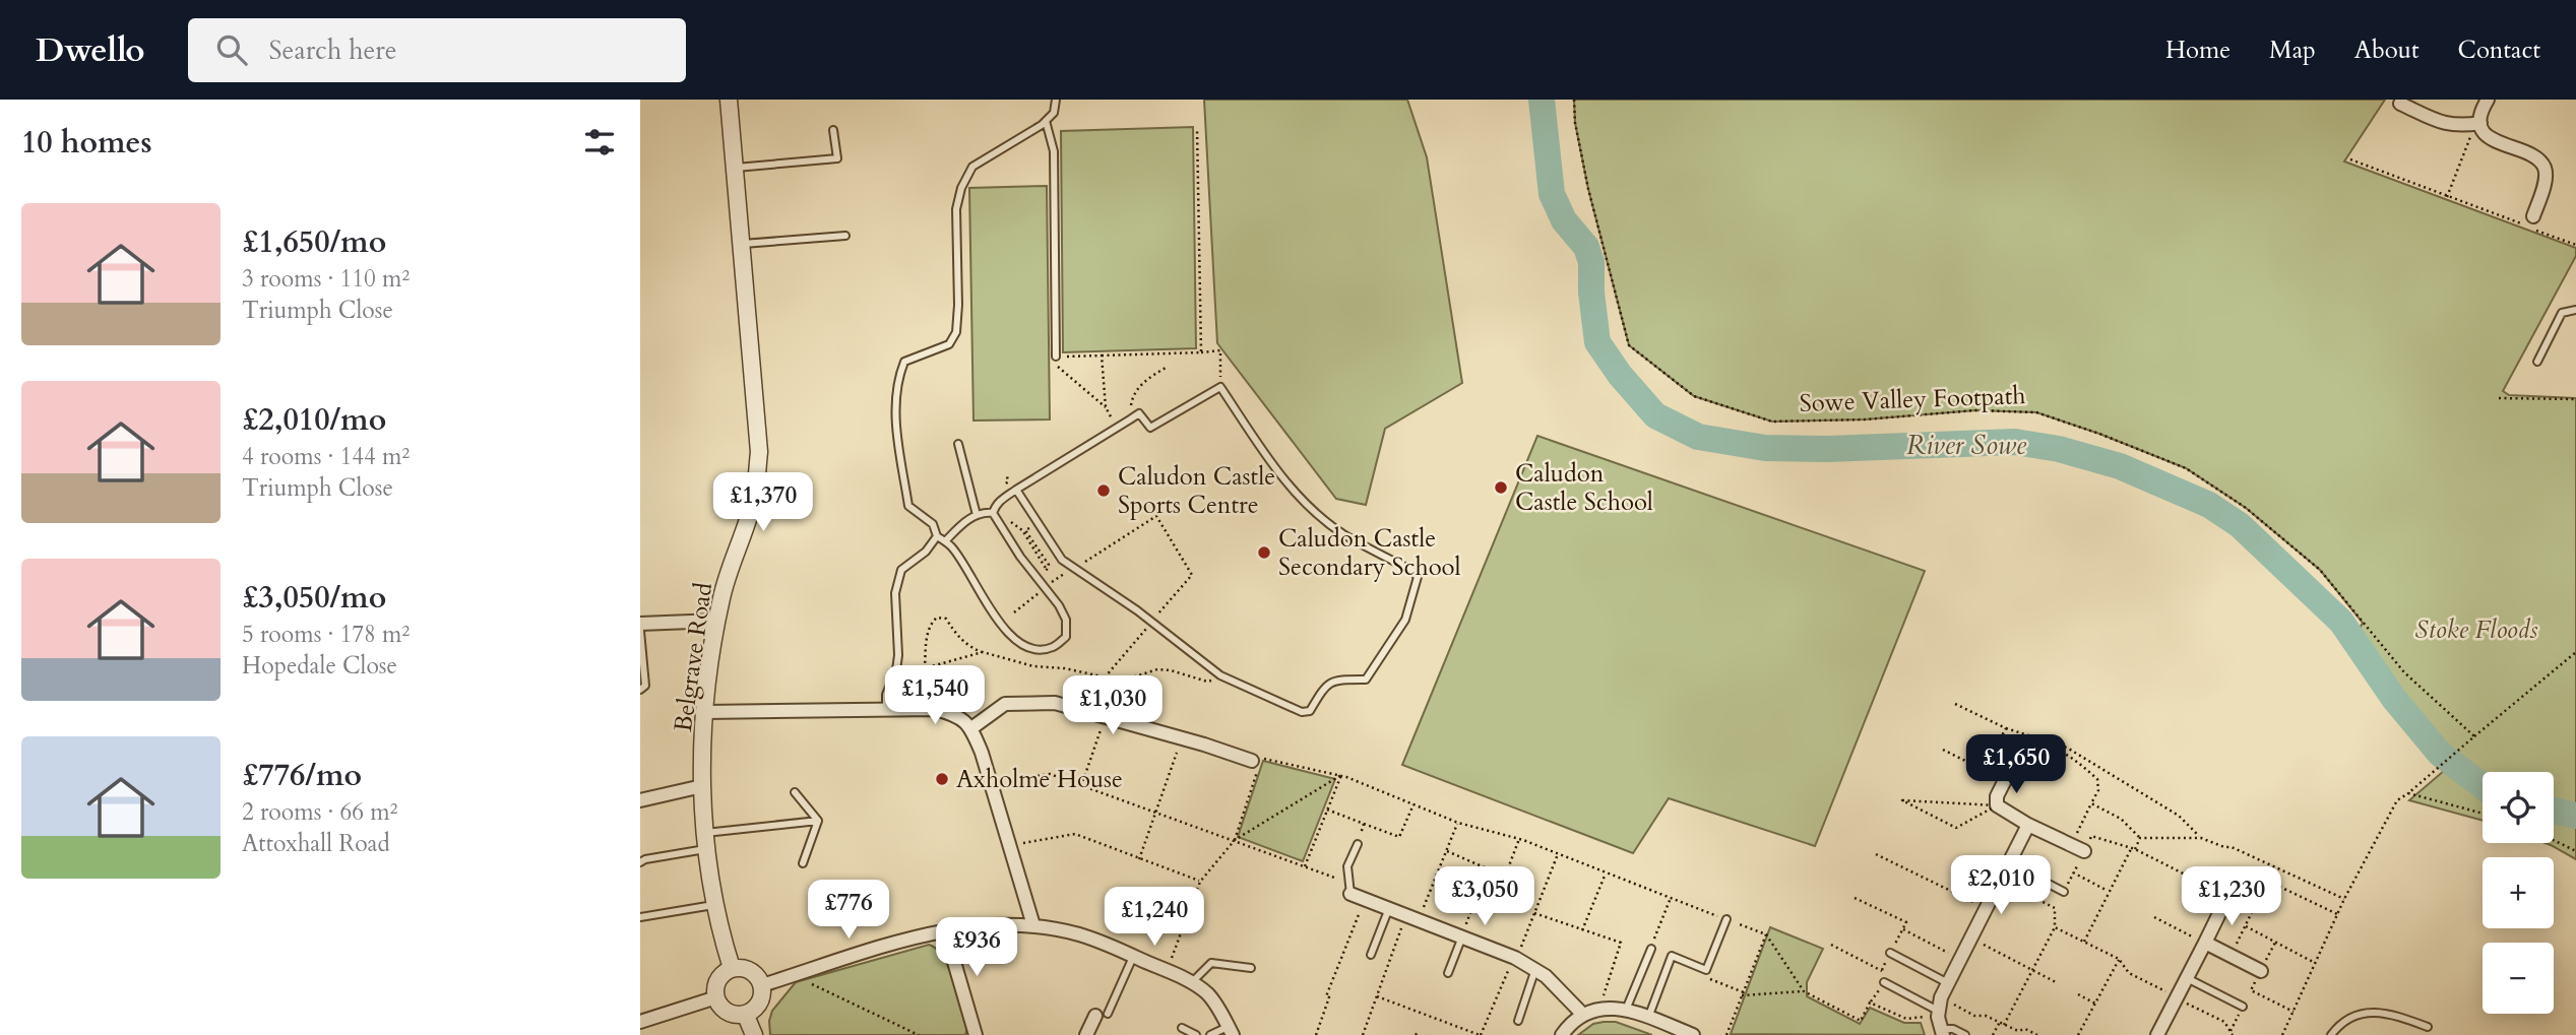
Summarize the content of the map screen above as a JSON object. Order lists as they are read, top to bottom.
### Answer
{
  "streets": {
    "street": ["Belgrave Road"],
    "path": ["Sowe Valley Footpath"]
  },
  "water": ["River Sowe"],
  "parks": ["Stoke Floods"],
  "places": [
    "Caludon Castle School",
    "Caludon Castle Sports Centre",
    "Caludon Castle Secondary School",
    "Axholme House"
  ],
  "page": {
    "header": "Dwello",
    "search": "Search here",
    "nav": [
      "Home",
      "Map",
      "About",
      "Contact"
    ],
    "heading": "10 homes",
    "list": [
      {
        "name": "£1,650/mo",
        "note": "3 rooms · 110 m² · Triumph Close"
      },
      {
        "name": "£2,010/mo",
        "note": "4 rooms · 144 m² · Triumph Close"
      },
      {
        "name": "£3,050/mo",
        "note": "5 rooms · 178 m² · Hopedale Close"
      },
      {
        "name": "£776/mo",
        "note": "2 rooms · 66 m² · Attoxhall Road"
      }
    ],
    "price": [
      "£1,370",
      "£1,540",
      "£1,030",
      "£1,650",
      "£2,010",
      "£3,050",
      "£1,230",
      "£776",
      "£1,240",
      "£936"
    ],
    "map_buttons": ["+", "−"]
  }
}
